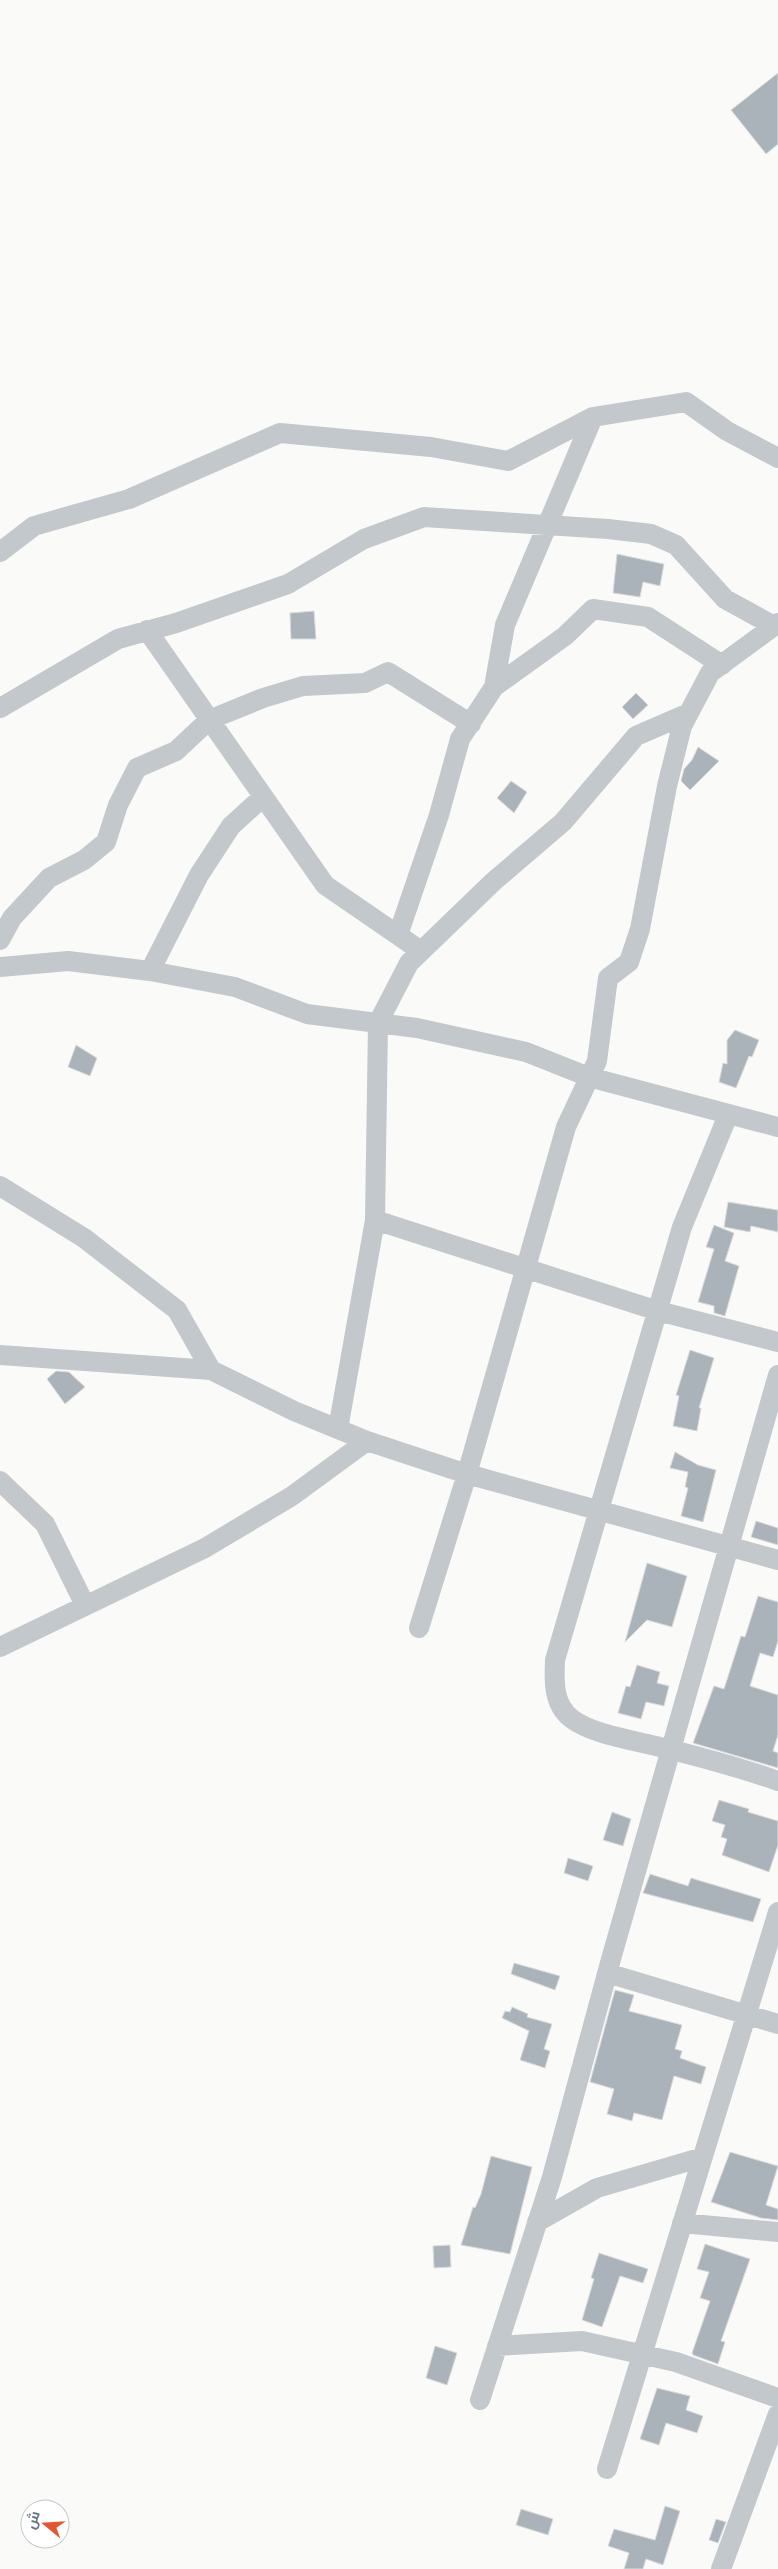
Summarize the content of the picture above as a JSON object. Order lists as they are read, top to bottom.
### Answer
{
  "north": "left"
}
